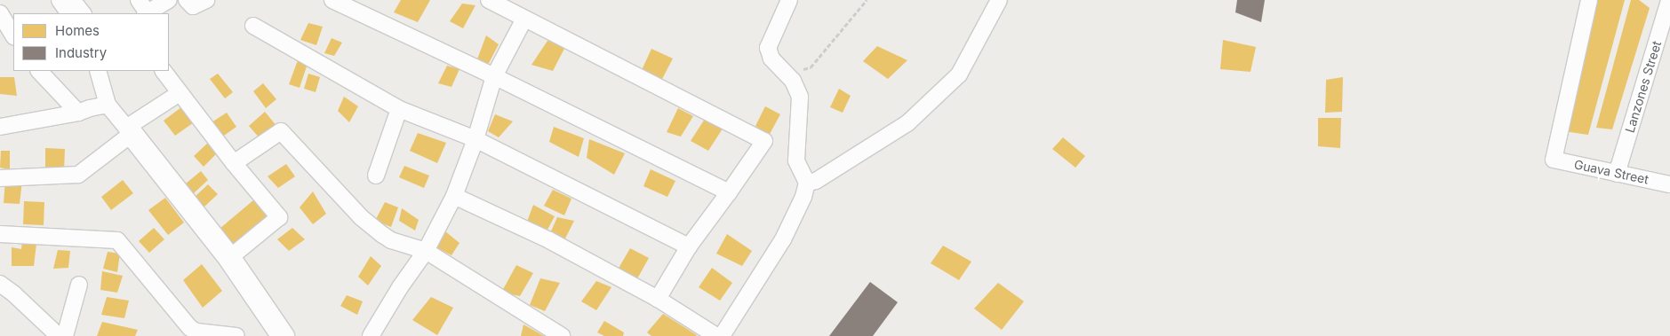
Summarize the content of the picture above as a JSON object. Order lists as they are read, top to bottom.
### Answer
{
  "streets": {
    "street": ["Lanzones Street", "Guava Street"]
  },
  "crossings": [
    ["Lanzones Street", "Guava Street"]
  ],
  "legend": ["Homes", "Industry"]
}
